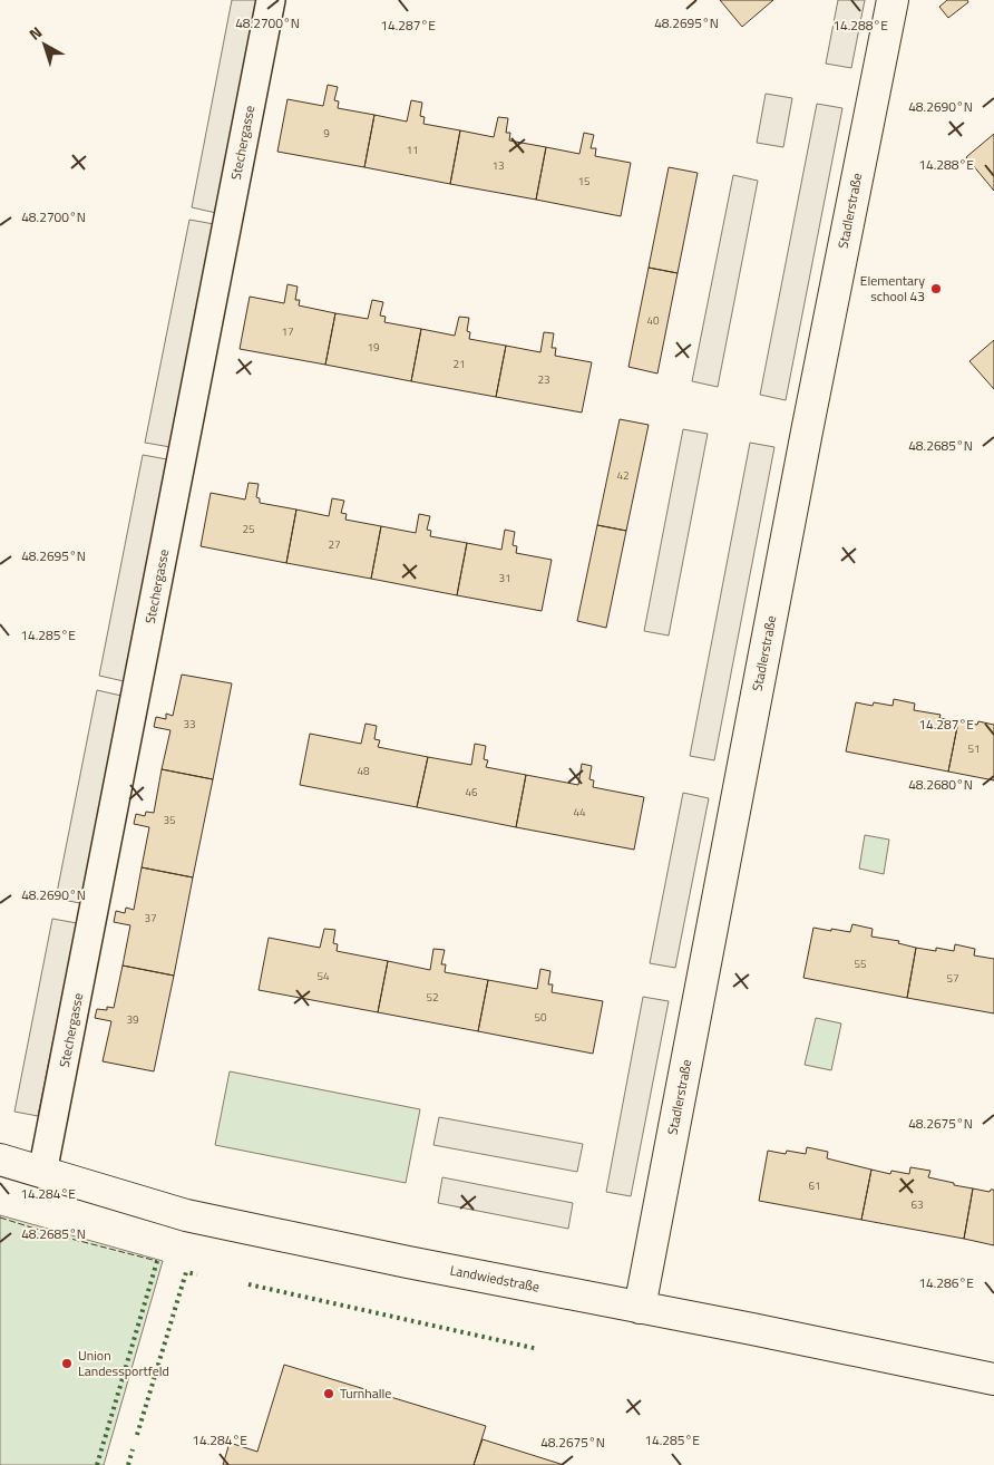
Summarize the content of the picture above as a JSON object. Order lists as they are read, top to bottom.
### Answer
{
  "streets": {
    "main road": ["Stadlerstraße", "Landwiedstraße"],
    "street": ["Stechergasse"]
  },
  "crossings": [
    ["Stechergasse", "Landwiedstraße"],
    ["Stadlerstraße", "Landwiedstraße"]
  ],
  "places": ["Elementary school 43", "Union Landessportfeld", "Turnhalle"],
  "house_numbers": [
    "9",
    "11",
    "13",
    "15",
    "40",
    "17",
    "19",
    "21",
    "23",
    "42",
    "25",
    "27",
    "31",
    "33",
    "51",
    "48",
    "46",
    "44",
    "35",
    "37",
    "55",
    "54",
    "57",
    "52",
    "50",
    "39",
    "61",
    "63"
  ],
  "north": "top left",
  "coordinates": [
    "48.2700°N",
    "48.2695°N",
    "14.287°E",
    "14.288°E",
    "48.2690°N",
    "48.2685°N",
    "14.285°E",
    "48.2680°N",
    "48.2675°N",
    "14.284°E",
    "14.286°E"
  ]
}
